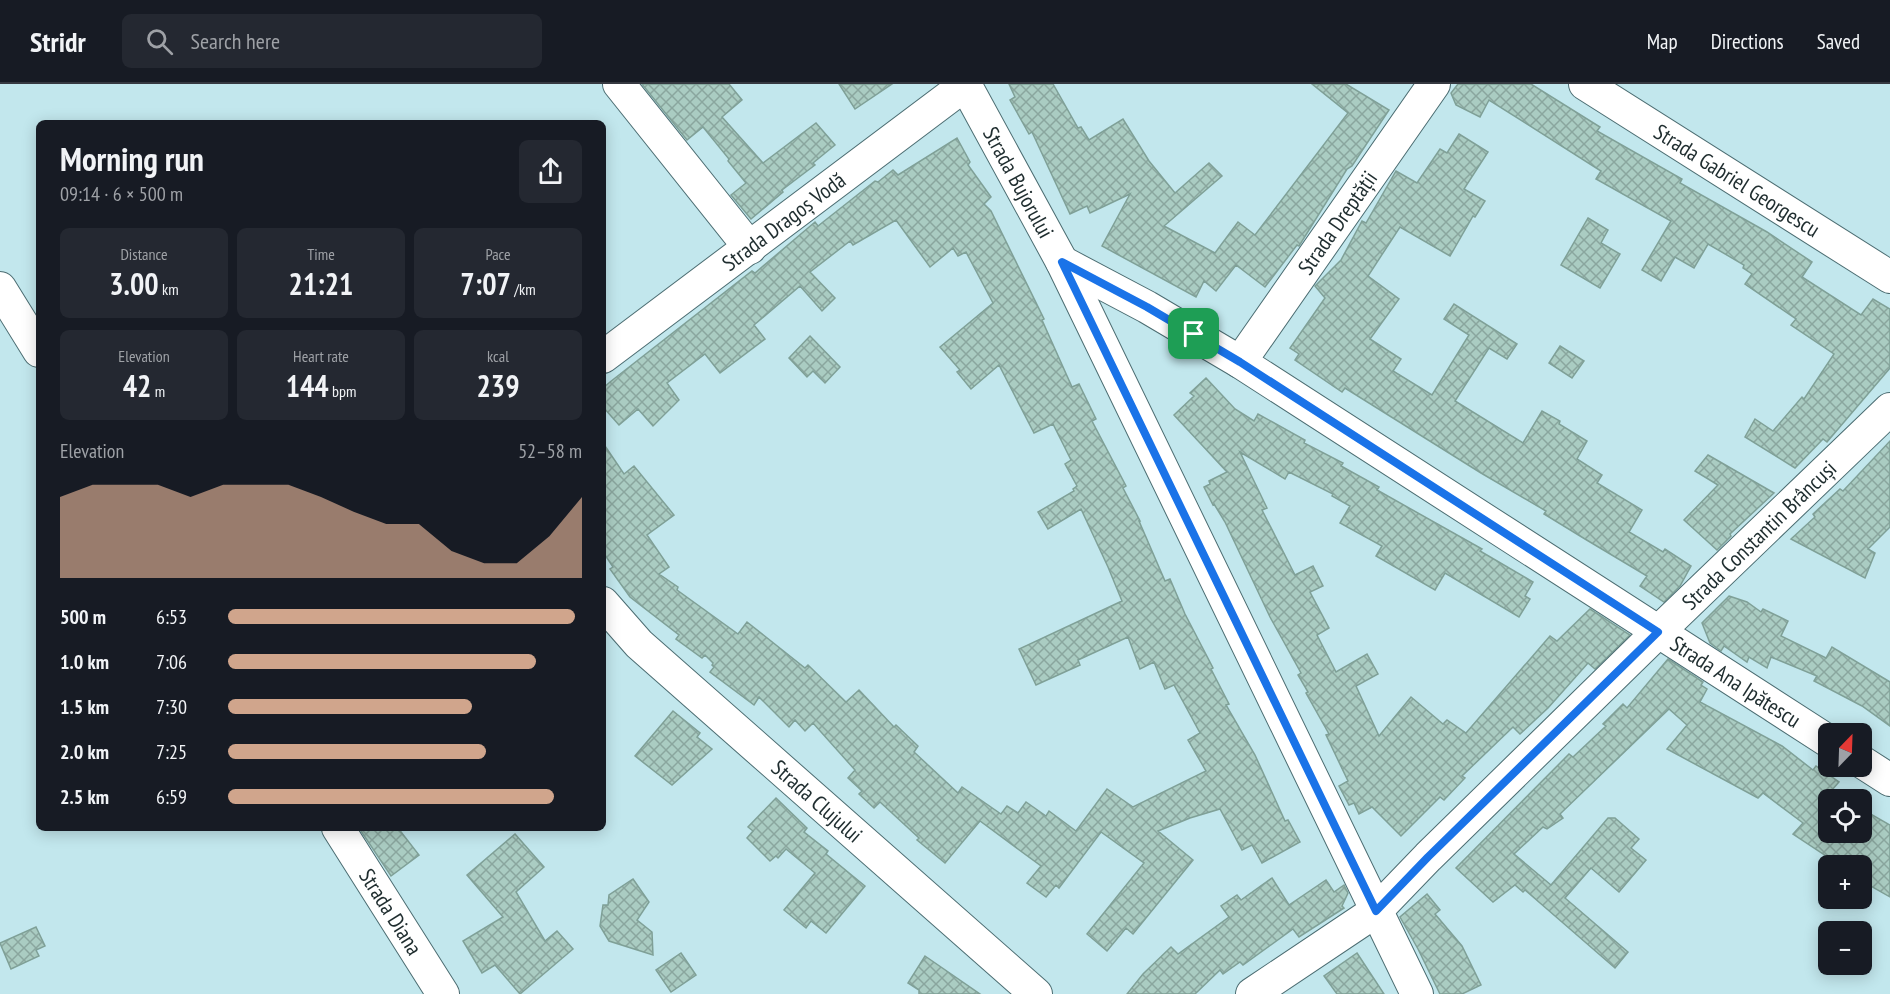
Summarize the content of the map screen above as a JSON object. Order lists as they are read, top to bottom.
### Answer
{
  "streets": {
    "street": [
      "Strada Gabriel Georgescu",
      "Strada Bujorului",
      "Strada Dragoș Vodă",
      "Strada Dreptății",
      "Strada Constantin Brâncuși",
      "Strada Ana Ipătescu",
      "Strada Clujului",
      "Strada Diana"
    ]
  },
  "crossings": [
    ["Strada Bujorului", "Strada Dragoș Vodă"],
    ["Strada Bujorului", "Strada Constantin Brâncuși"],
    ["Strada Bujorului", "Strada Ana Ipătescu"],
    ["Strada Dreptății", "Strada Ana Ipătescu"],
    ["Strada Constantin Brâncuși", "Strada Ana Ipătescu"]
  ],
  "north": "top right",
  "page": {
    "header": "Stridr",
    "search": "Search here",
    "nav": ["Map", "Directions", "Saved"],
    "heading": ["Morning run", "09:14 · 6 × 500 m"],
    "stats": [
      ["Distance", "3.00 km"],
      ["Time", "21:21"],
      ["Pace", "7:07 /km"],
      ["Elevation", "42 m"],
      ["Heart rate", "144 bpm"],
      ["kcal", "239"]
    ],
    "chart": ["Elevation", "52–58 m"],
    "list": [
      {
        "name": "500 m",
        "note": "6:53"
      },
      {
        "name": "1.0 km",
        "note": "7:06"
      },
      {
        "name": "1.5 km",
        "note": "7:30"
      },
      {
        "name": "2.0 km",
        "note": "7:25"
      },
      {
        "name": "2.5 km",
        "note": "6:59"
      }
    ],
    "map_buttons": ["+", "−"]
  }
}
